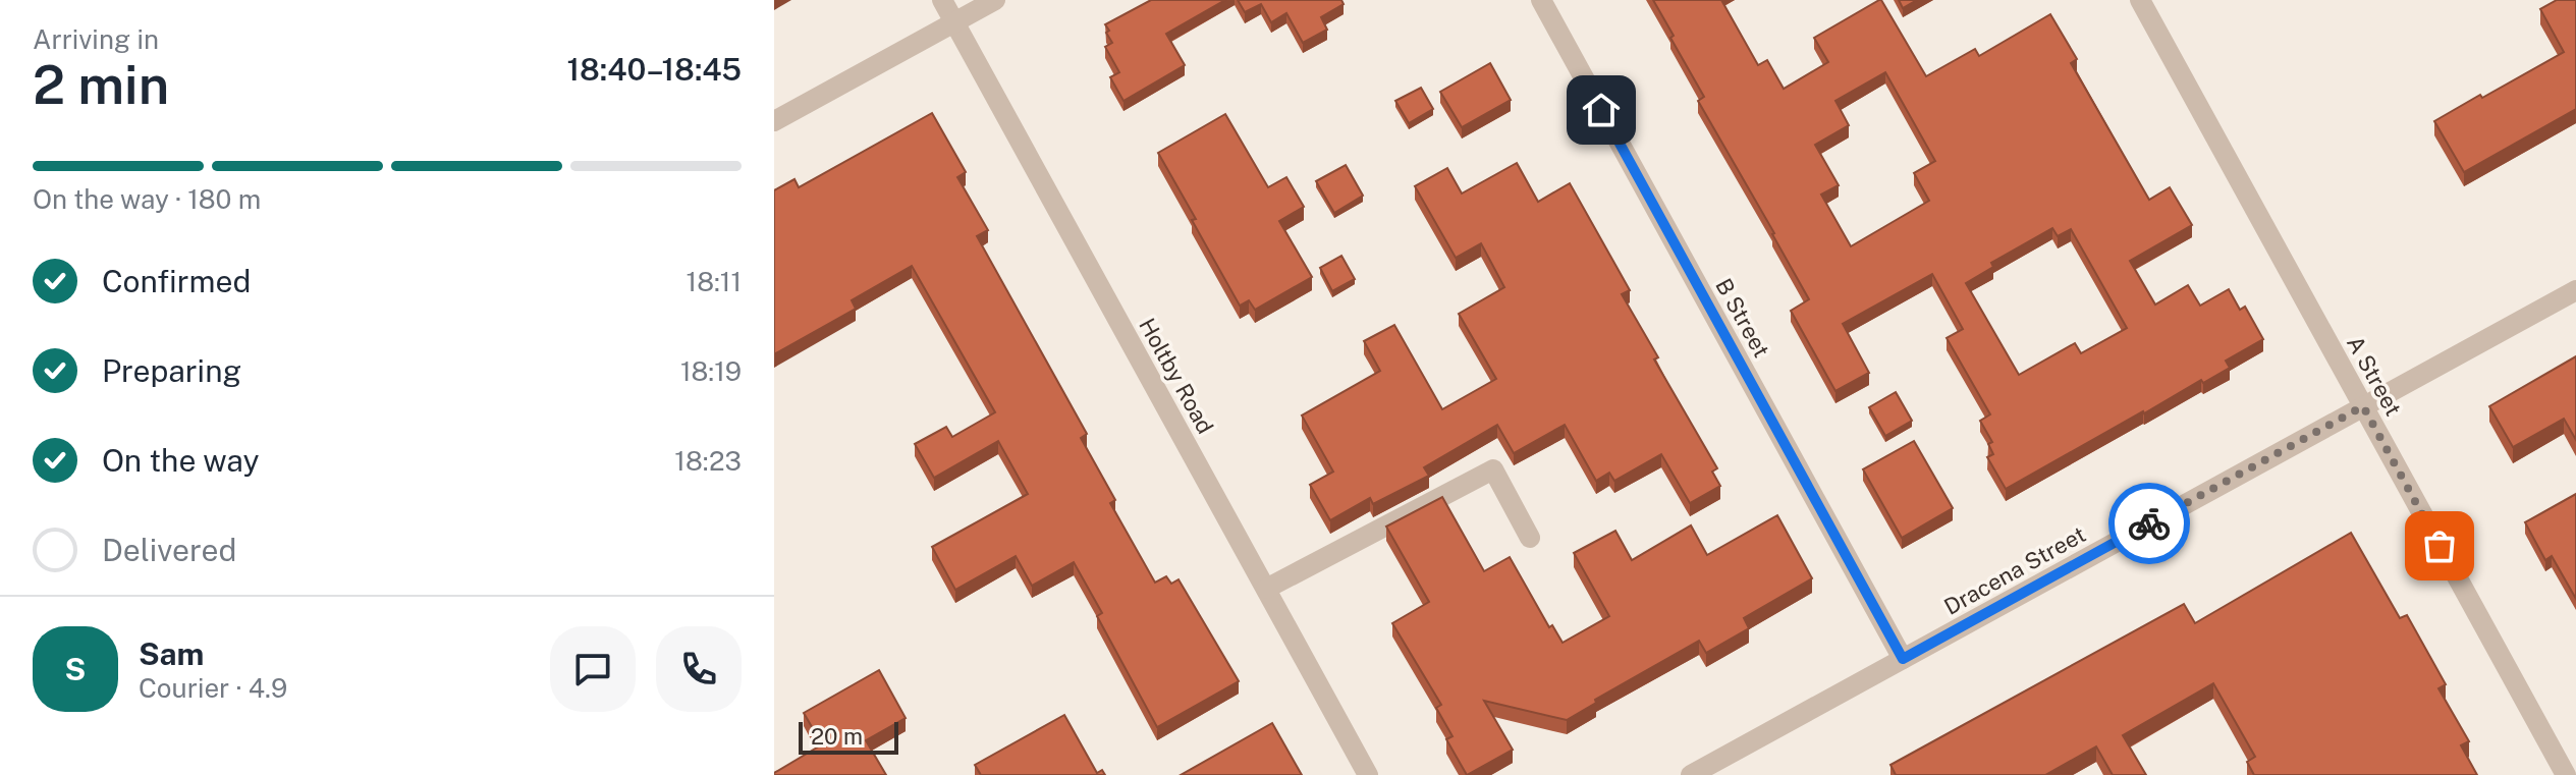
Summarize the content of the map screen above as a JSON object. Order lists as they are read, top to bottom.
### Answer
{
  "streets": {
    "street": [
      "B Street",
      "Holtby Road",
      "A Street",
      "Dracena Street"
    ]
  },
  "crossings": [
    ["B Street", "Dracena Street"],
    ["A Street", "Dracena Street"]
  ],
  "scale_bar": "20 m",
  "page": {
    "heading": ["2 min", "Arriving in", "18:40–18:45"],
    "panel": ["Sam", "Courier · 4.9"],
    "bar": "On the way · 180 m",
    "list": [
      ["Confirmed", "18:11"],
      ["Preparing", "18:19"],
      ["On the way", "18:23"],
      "Delivered"
    ],
    "round": "S",
    "scale": "20 m"
  }
}
